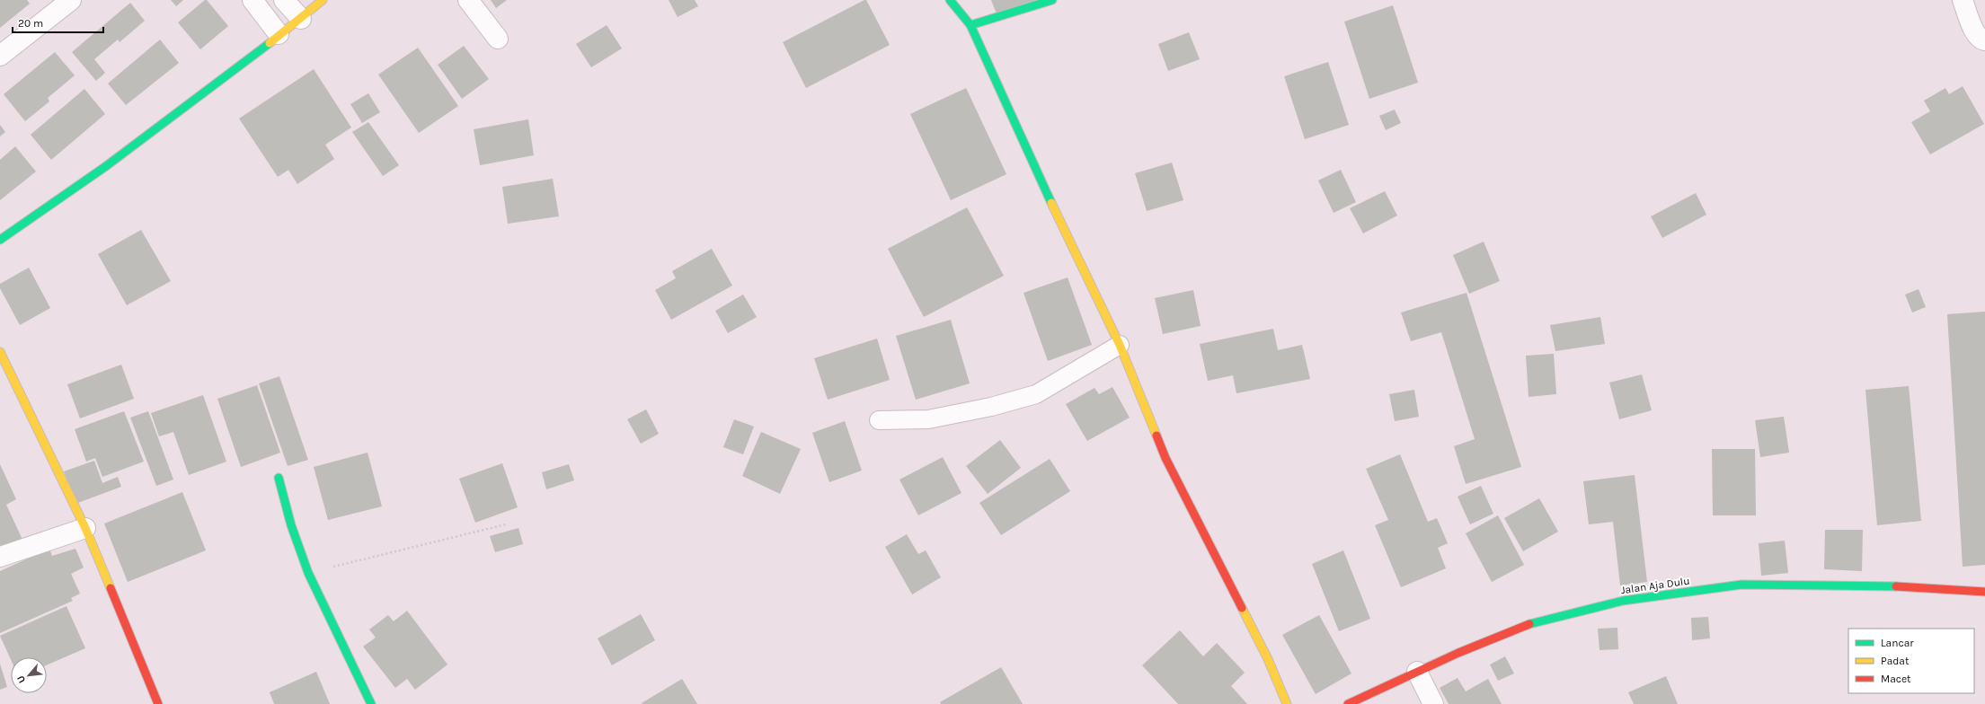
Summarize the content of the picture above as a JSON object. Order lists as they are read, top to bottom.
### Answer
{
  "streets": {
    "street": ["Jalan Aja Dulu"]
  },
  "legend": ["Lancar", "Padat", "Macet"],
  "scale_bar": "20 m",
  "north": "bottom left"
}
